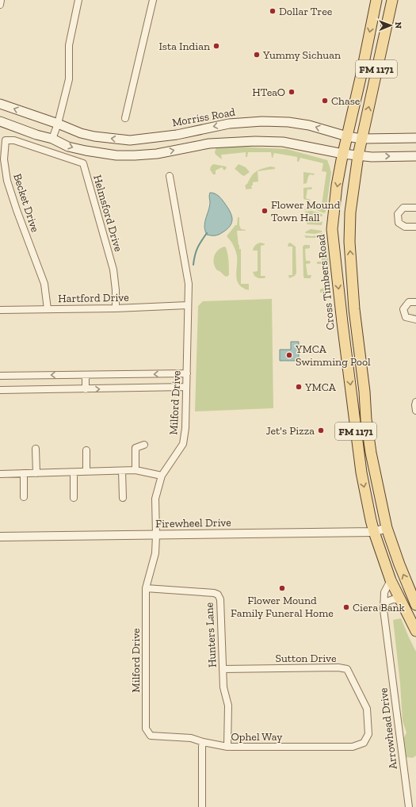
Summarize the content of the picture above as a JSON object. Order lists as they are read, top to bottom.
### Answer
{
  "streets": {
    "main road": ["FM 1171", "Morriss Road", "Cross Timbers Road"],
    "street": [
      "Becket Drive",
      "Helmsford Drive",
      "Hartford Drive",
      "Milford Drive",
      "Firewheel Drive",
      "Hunters Lane",
      "Sutton Drive",
      "Arrowhead Drive",
      "Ophel Way"
    ]
  },
  "crossings": [
    ["FM 1171", "Morriss Road"],
    ["FM 1171", "Firewheel Drive"],
    ["Morriss Road", "Cross Timbers Road"],
    ["Becket Drive", "Helmsford Drive"],
    ["Becket Drive", "Hartford Drive"],
    ["Helmsford Drive", "Hartford Drive"],
    ["Cross Timbers Road", "Firewheel Drive"],
    ["Cross Timbers Road", "Arrowhead Drive"],
    ["Hartford Drive", "Milford Drive"],
    ["Milford Drive", "Firewheel Drive"],
    ["Milford Drive", "Hunters Lane"],
    ["Milford Drive", "Ophel Way"],
    ["Hunters Lane", "Sutton Drive"],
    ["Hunters Lane", "Ophel Way"],
    ["Sutton Drive", "Ophel Way"]
  ],
  "places": [
    "Dollar Tree",
    "Ista Indian",
    "Yummy Sichuan",
    "HTeaO",
    "Chase",
    "Flower Mound Town Hall",
    "YMCA Swimming Pool",
    "YMCA",
    "Jet's Pizza",
    "Flower Mound Family Funeral Home",
    "Ciera Bank"
  ],
  "north": "right"
}
